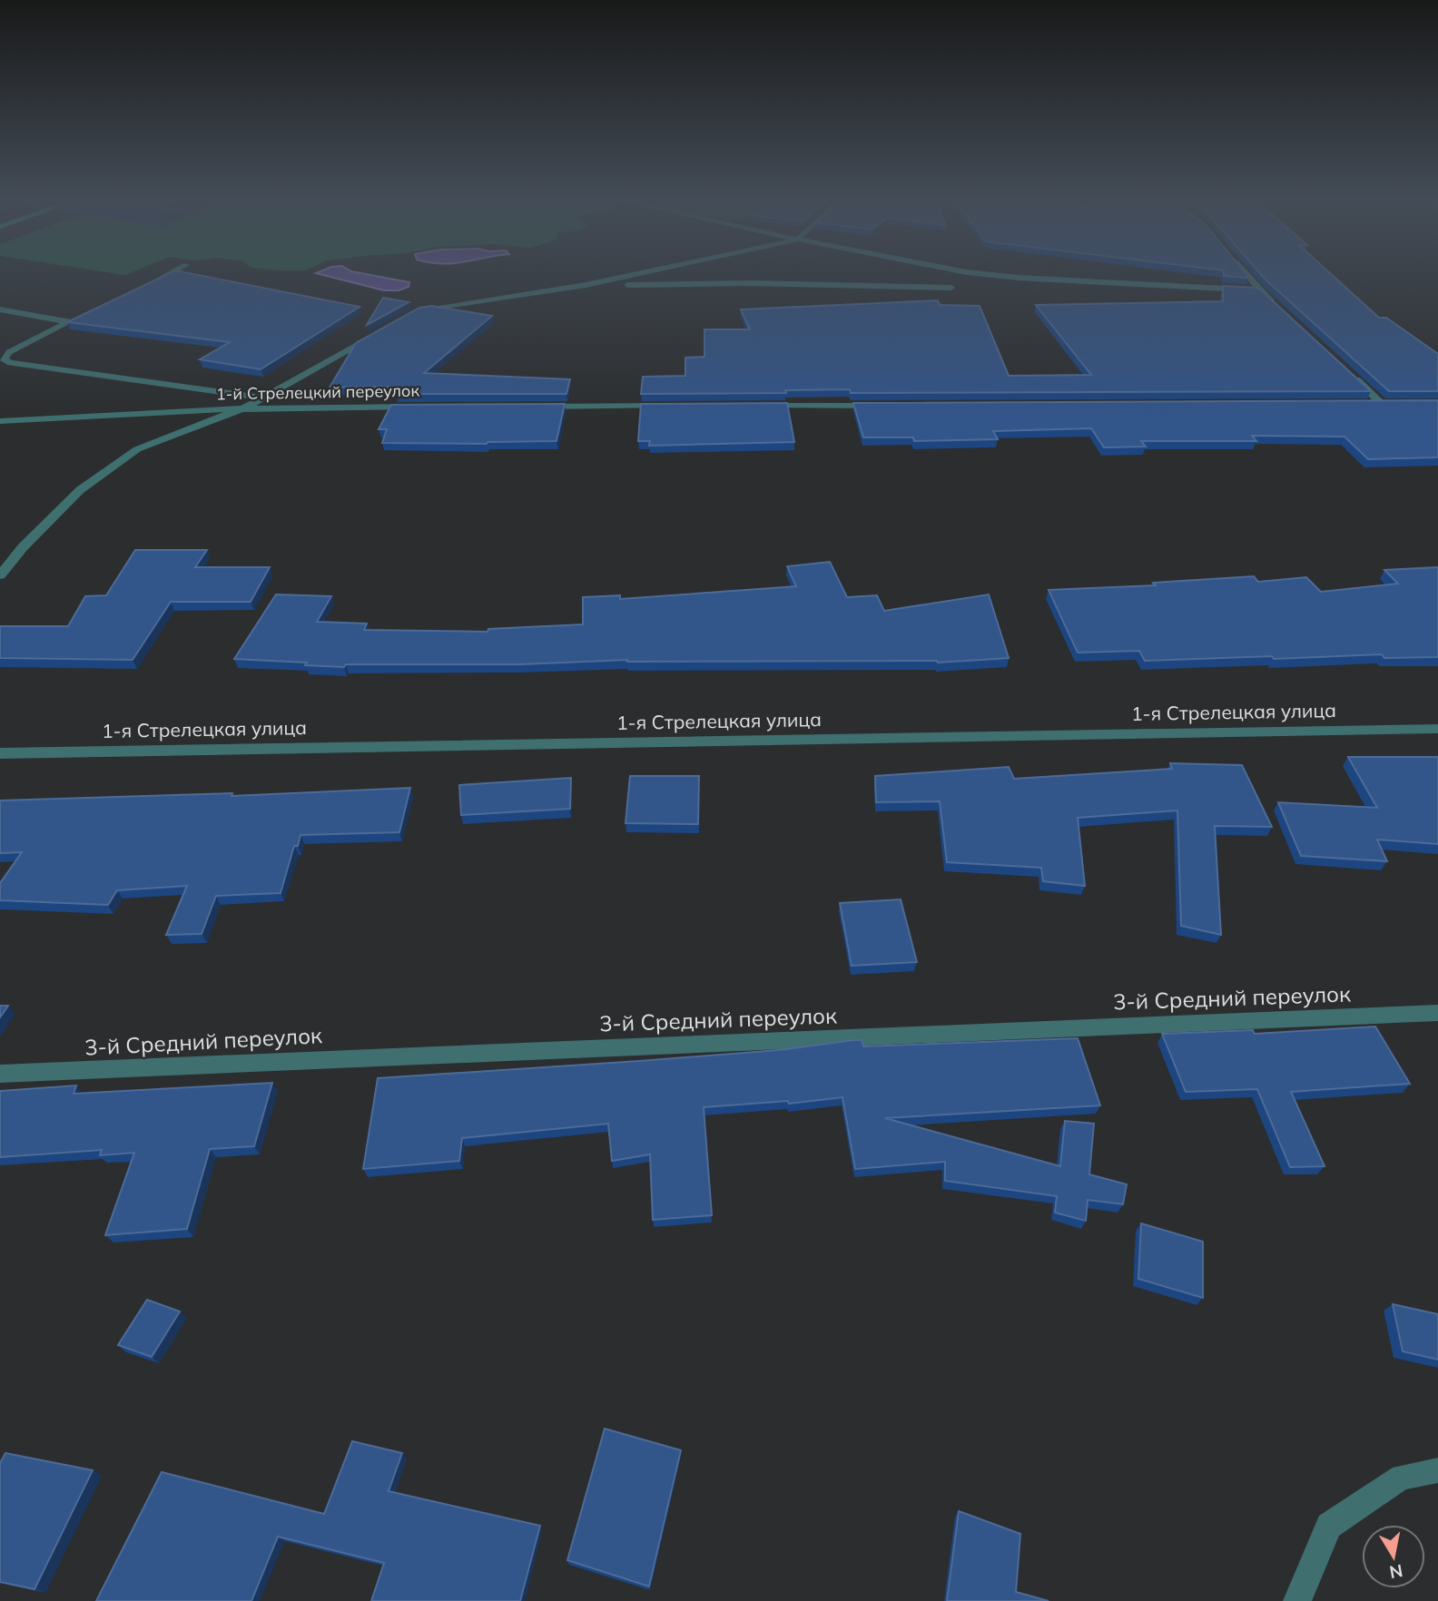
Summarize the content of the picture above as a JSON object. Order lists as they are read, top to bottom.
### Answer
{
  "streets": {
    "street": ["1-й Стрелецкий переулок", "1-я Стрелецкая улица", "3-й Средний переулок"]
  },
  "north": "bottom"
}
